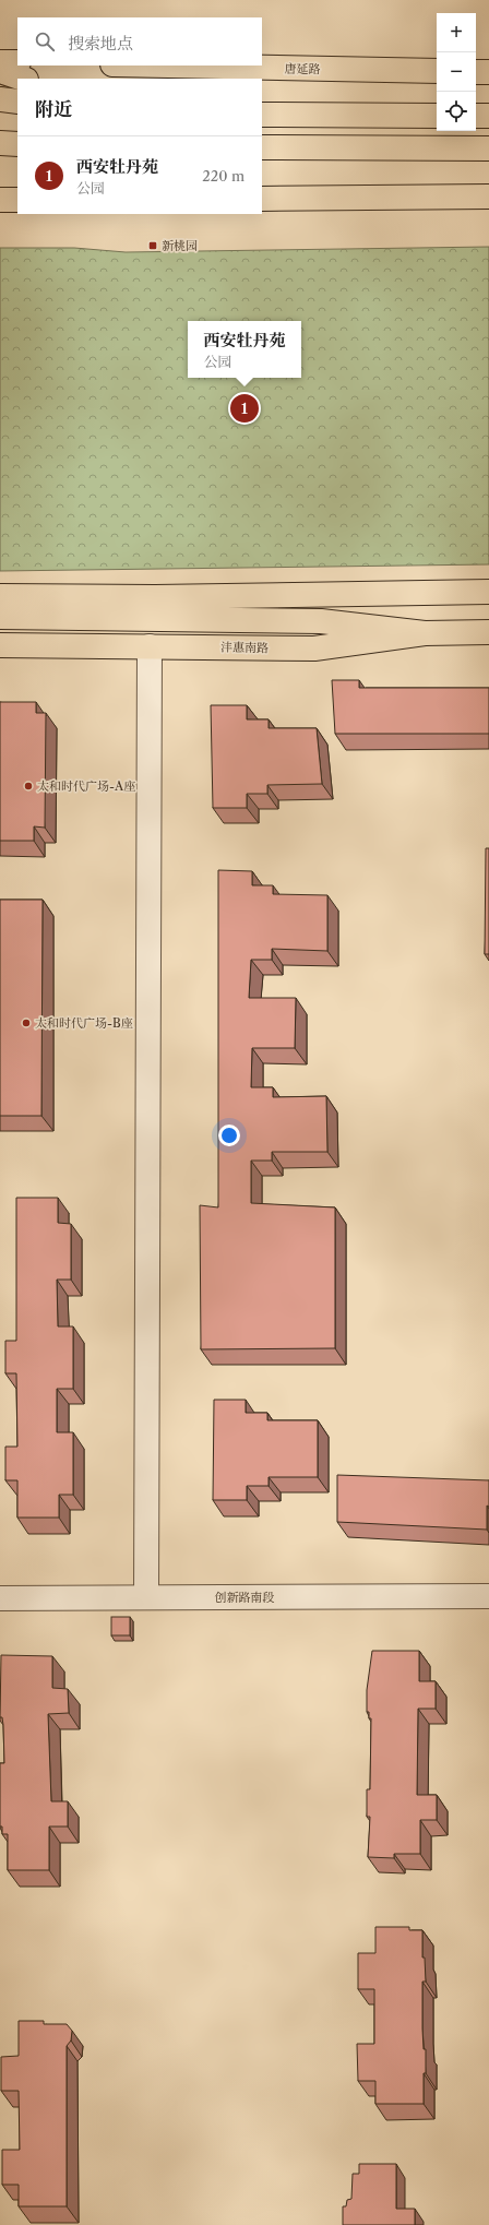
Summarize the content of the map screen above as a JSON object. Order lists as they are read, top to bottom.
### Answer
{
  "streets": {
    "main road": ["唐延路", "沣惠南路"],
    "street": ["创新路南段"]
  },
  "places": {
    "transit": ["新桃园"],
    "other": ["太和时代广场-A座", "太和时代广场-B座"]
  },
  "page": {
    "map_buttons": ["+", "−"],
    "search": "搜索地点",
    "heading": "附近",
    "list": [
      {
        "mark": "1",
        "name": "西安牡丹苑",
        "note": "公园",
        "value": "220 m"
      }
    ],
    "popup": ["西安牡丹苑", "公园"],
    "pins": "1"
  }
}
